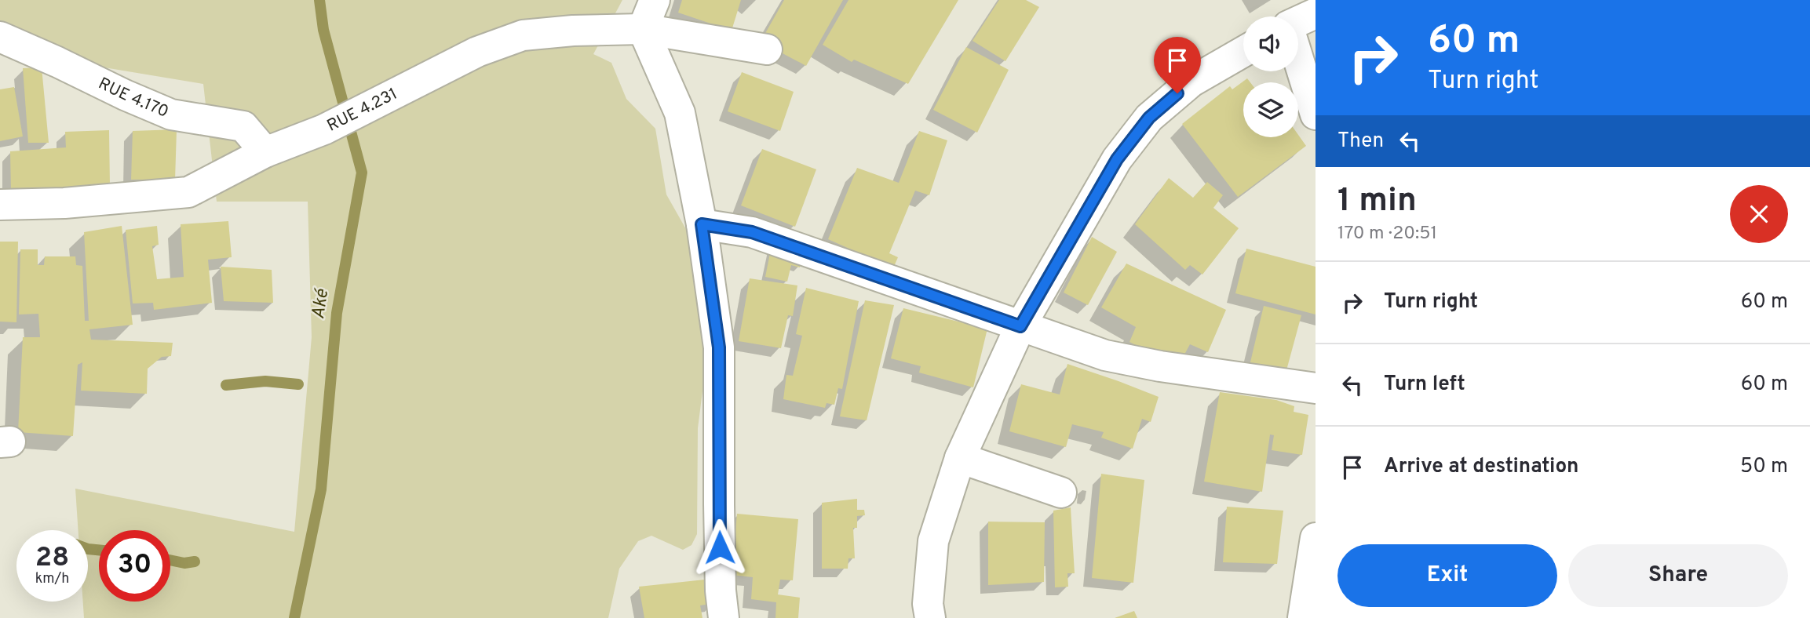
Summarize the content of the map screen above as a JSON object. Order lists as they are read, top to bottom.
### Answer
{
  "streets": {
    "street": ["RUE 4.170", "RUE 4.231"]
  },
  "crossings": [
    ["RUE 4.170", "RUE 4.231"]
  ],
  "water": ["Aké"],
  "page": {
    "turn": ["60 m", "Turn right"],
    "then": "Then",
    "heading": ["1 min", "170 m · 20:51"],
    "list": [
      {
        "name": "Turn right",
        "value": "60 m"
      },
      {
        "name": "Turn left",
        "value": "60 m"
      },
      {
        "name": "Arrive at destination",
        "value": "50 m"
      }
    ],
    "speed": "28 km/h",
    "limit": "30",
    "buttons": ["Exit", "Share"]
  }
}
